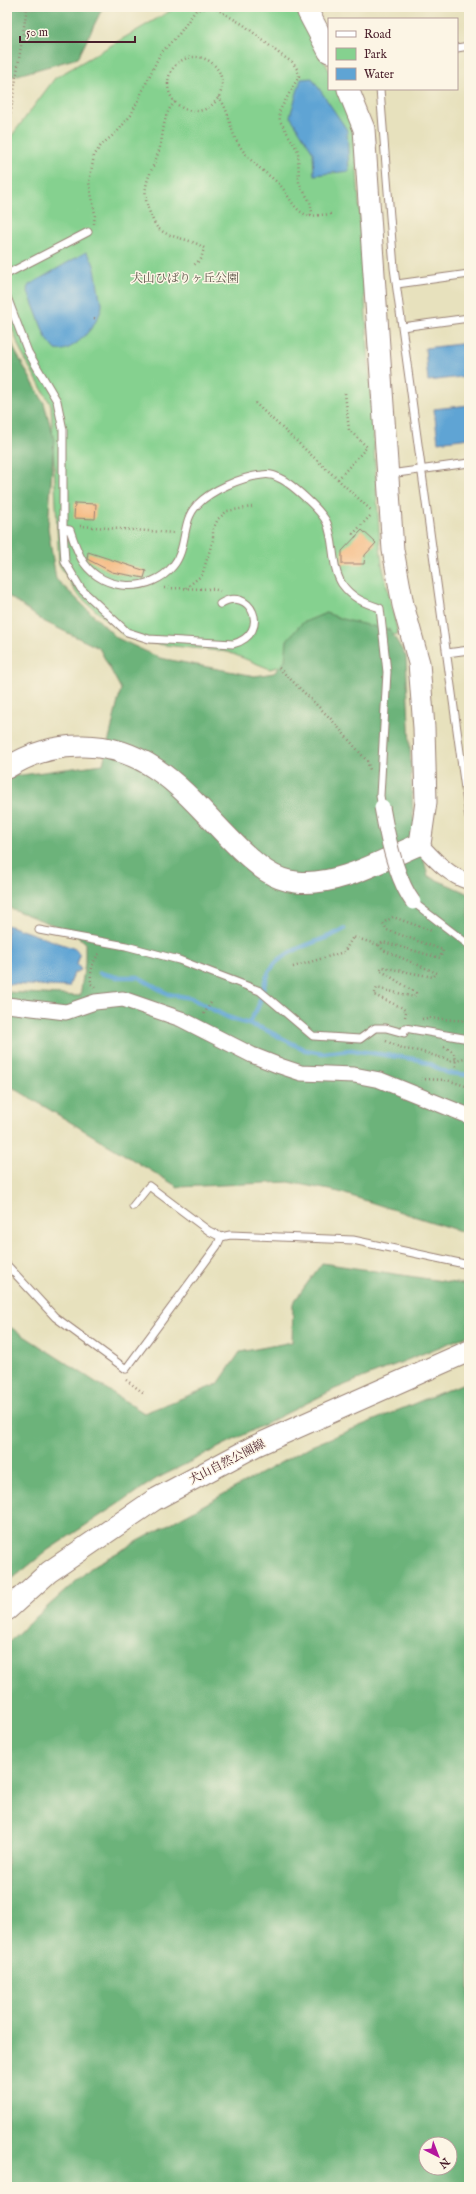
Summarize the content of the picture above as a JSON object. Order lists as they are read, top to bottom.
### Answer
{
  "streets": {
    "street": ["犬山自然公園線"]
  },
  "parks": ["犬山ひばりヶ丘公園"],
  "legend": ["Road", "Park", "Water"],
  "scale_bar": "50 m",
  "north": "bottom right"
}
